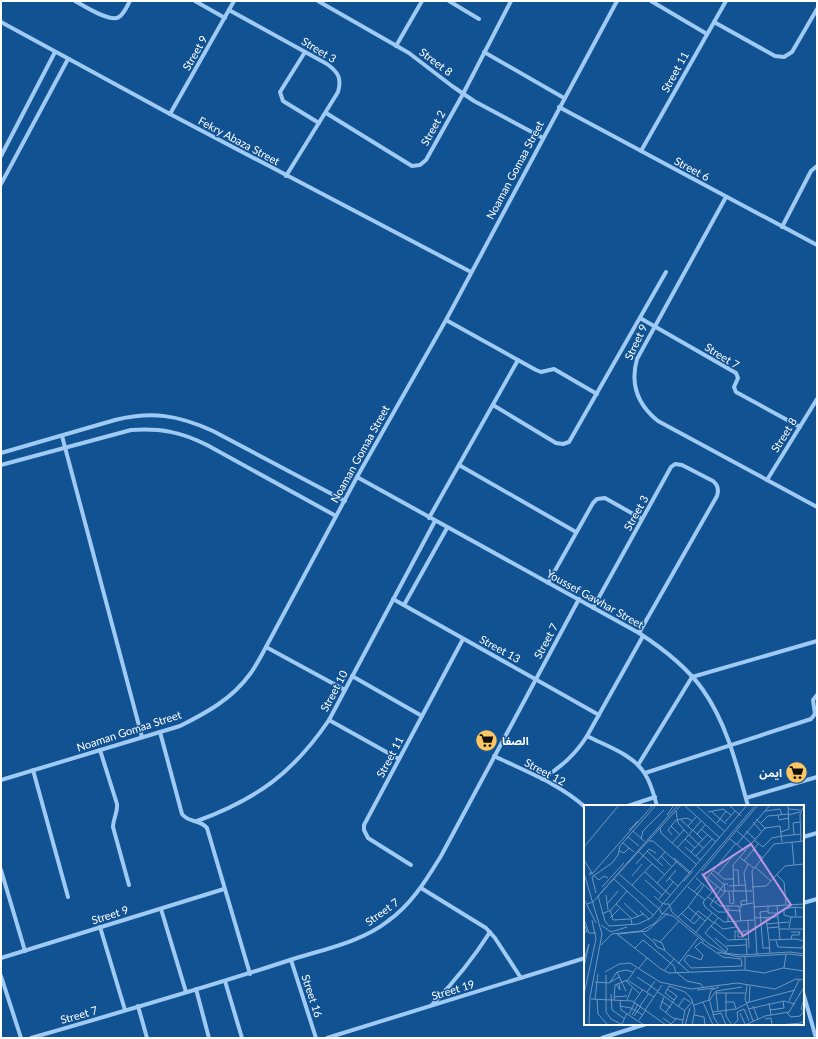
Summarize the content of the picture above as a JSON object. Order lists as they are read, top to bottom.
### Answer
{
  "streets": {
    "street": [
      "Street 3",
      "Street 9",
      "Street 8",
      "Street 11",
      "Street 2",
      "Fekry Abaza Street",
      "Street 6",
      "Noaman Gomaa Street",
      "Street 7",
      "Youssef Gawhar Street",
      "Street 13",
      "Street 10",
      "Street 12",
      "Street 19",
      "Street 16"
    ]
  },
  "crossings": [
    ["Street 3", "Street 9"],
    ["Street 3", "Street 2"],
    ["Street 3", "Fekry Abaza Street"],
    ["Street 3", "Youssef Gawhar Street"],
    ["Street 9", "Street 8"],
    ["Street 9", "Fekry Abaza Street"],
    ["Street 9", "Street 6"],
    ["Street 9", "Street 7"],
    ["Street 8", "Street 2"],
    ["Street 8", "Noaman Gomaa Street"],
    ["Street 8", "Street 7"],
    ["Street 11", "Street 6"],
    ["Street 11", "Street 13"],
    ["Fekry Abaza Street", "Noaman Gomaa Street"],
    ["Street 6", "Noaman Gomaa Street"],
    ["Noaman Gomaa Street", "Youssef Gawhar Street"],
    ["Street 7", "Youssef Gawhar Street"],
    ["Street 7", "Street 13"],
    ["Street 7", "Street 12"],
    ["Street 7", "Street 16"],
    ["Youssef Gawhar Street", "Street 10"],
    ["Street 13", "Street 10"]
  ],
  "places": {
    "supermarket": ["الصفا", "ايمن"]
  }
}
